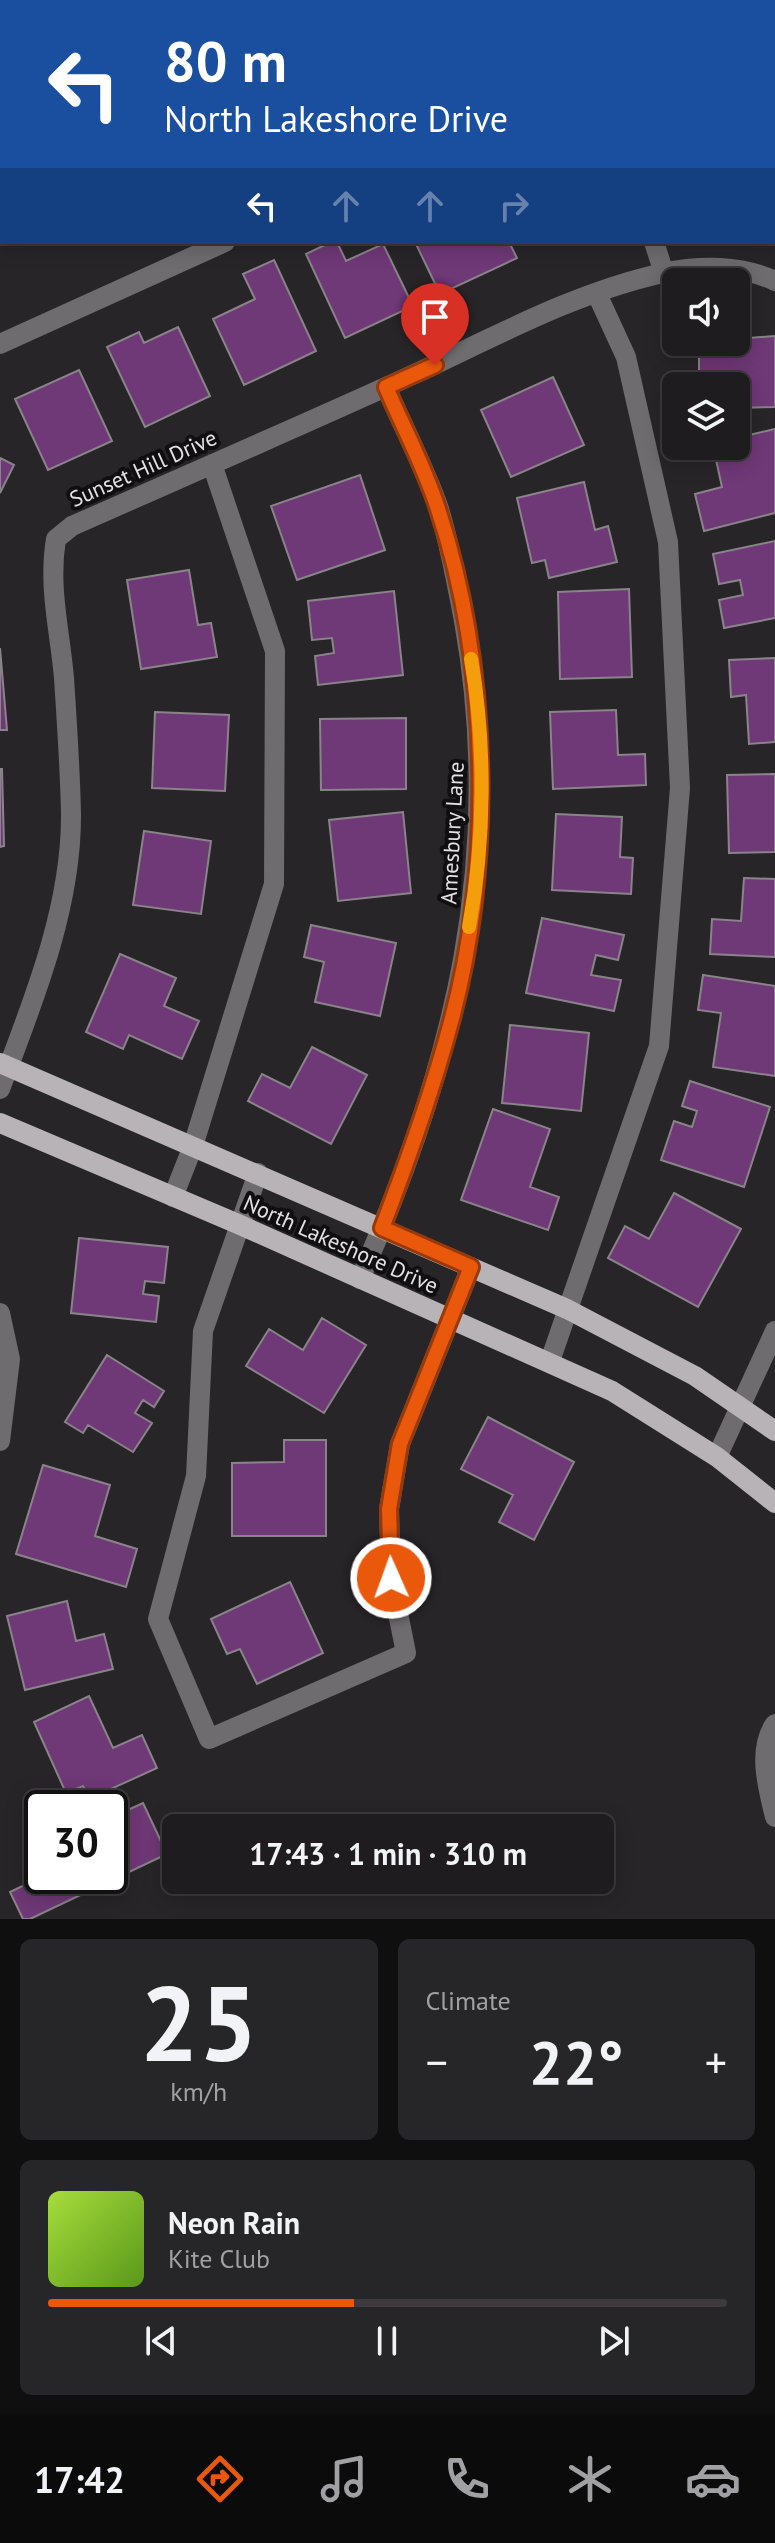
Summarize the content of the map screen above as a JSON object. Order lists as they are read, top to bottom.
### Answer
{
  "streets": {
    "main road": ["North Lakeshore Drive"],
    "street": ["Sunset Hill Drive", "Amesbury Lane"]
  },
  "crossings": [
    ["Sunset Hill Drive", "Amesbury Lane"],
    ["Sunset Hill Drive", "North Lakeshore Drive"],
    ["Amesbury Lane", "North Lakeshore Drive"]
  ],
  "page": {
    "turn": ["80 m", "North Lakeshore Drive"],
    "limit": "30",
    "trip": "17:43 · 1 min · 310 m",
    "tile": [
      ["25", "km/h"],
      "Climate"
    ],
    "heat": ["−", "22°", "+"],
    "song": ["Neon Rain", "Kite Club"],
    "tabs": "17:42"
  }
}
